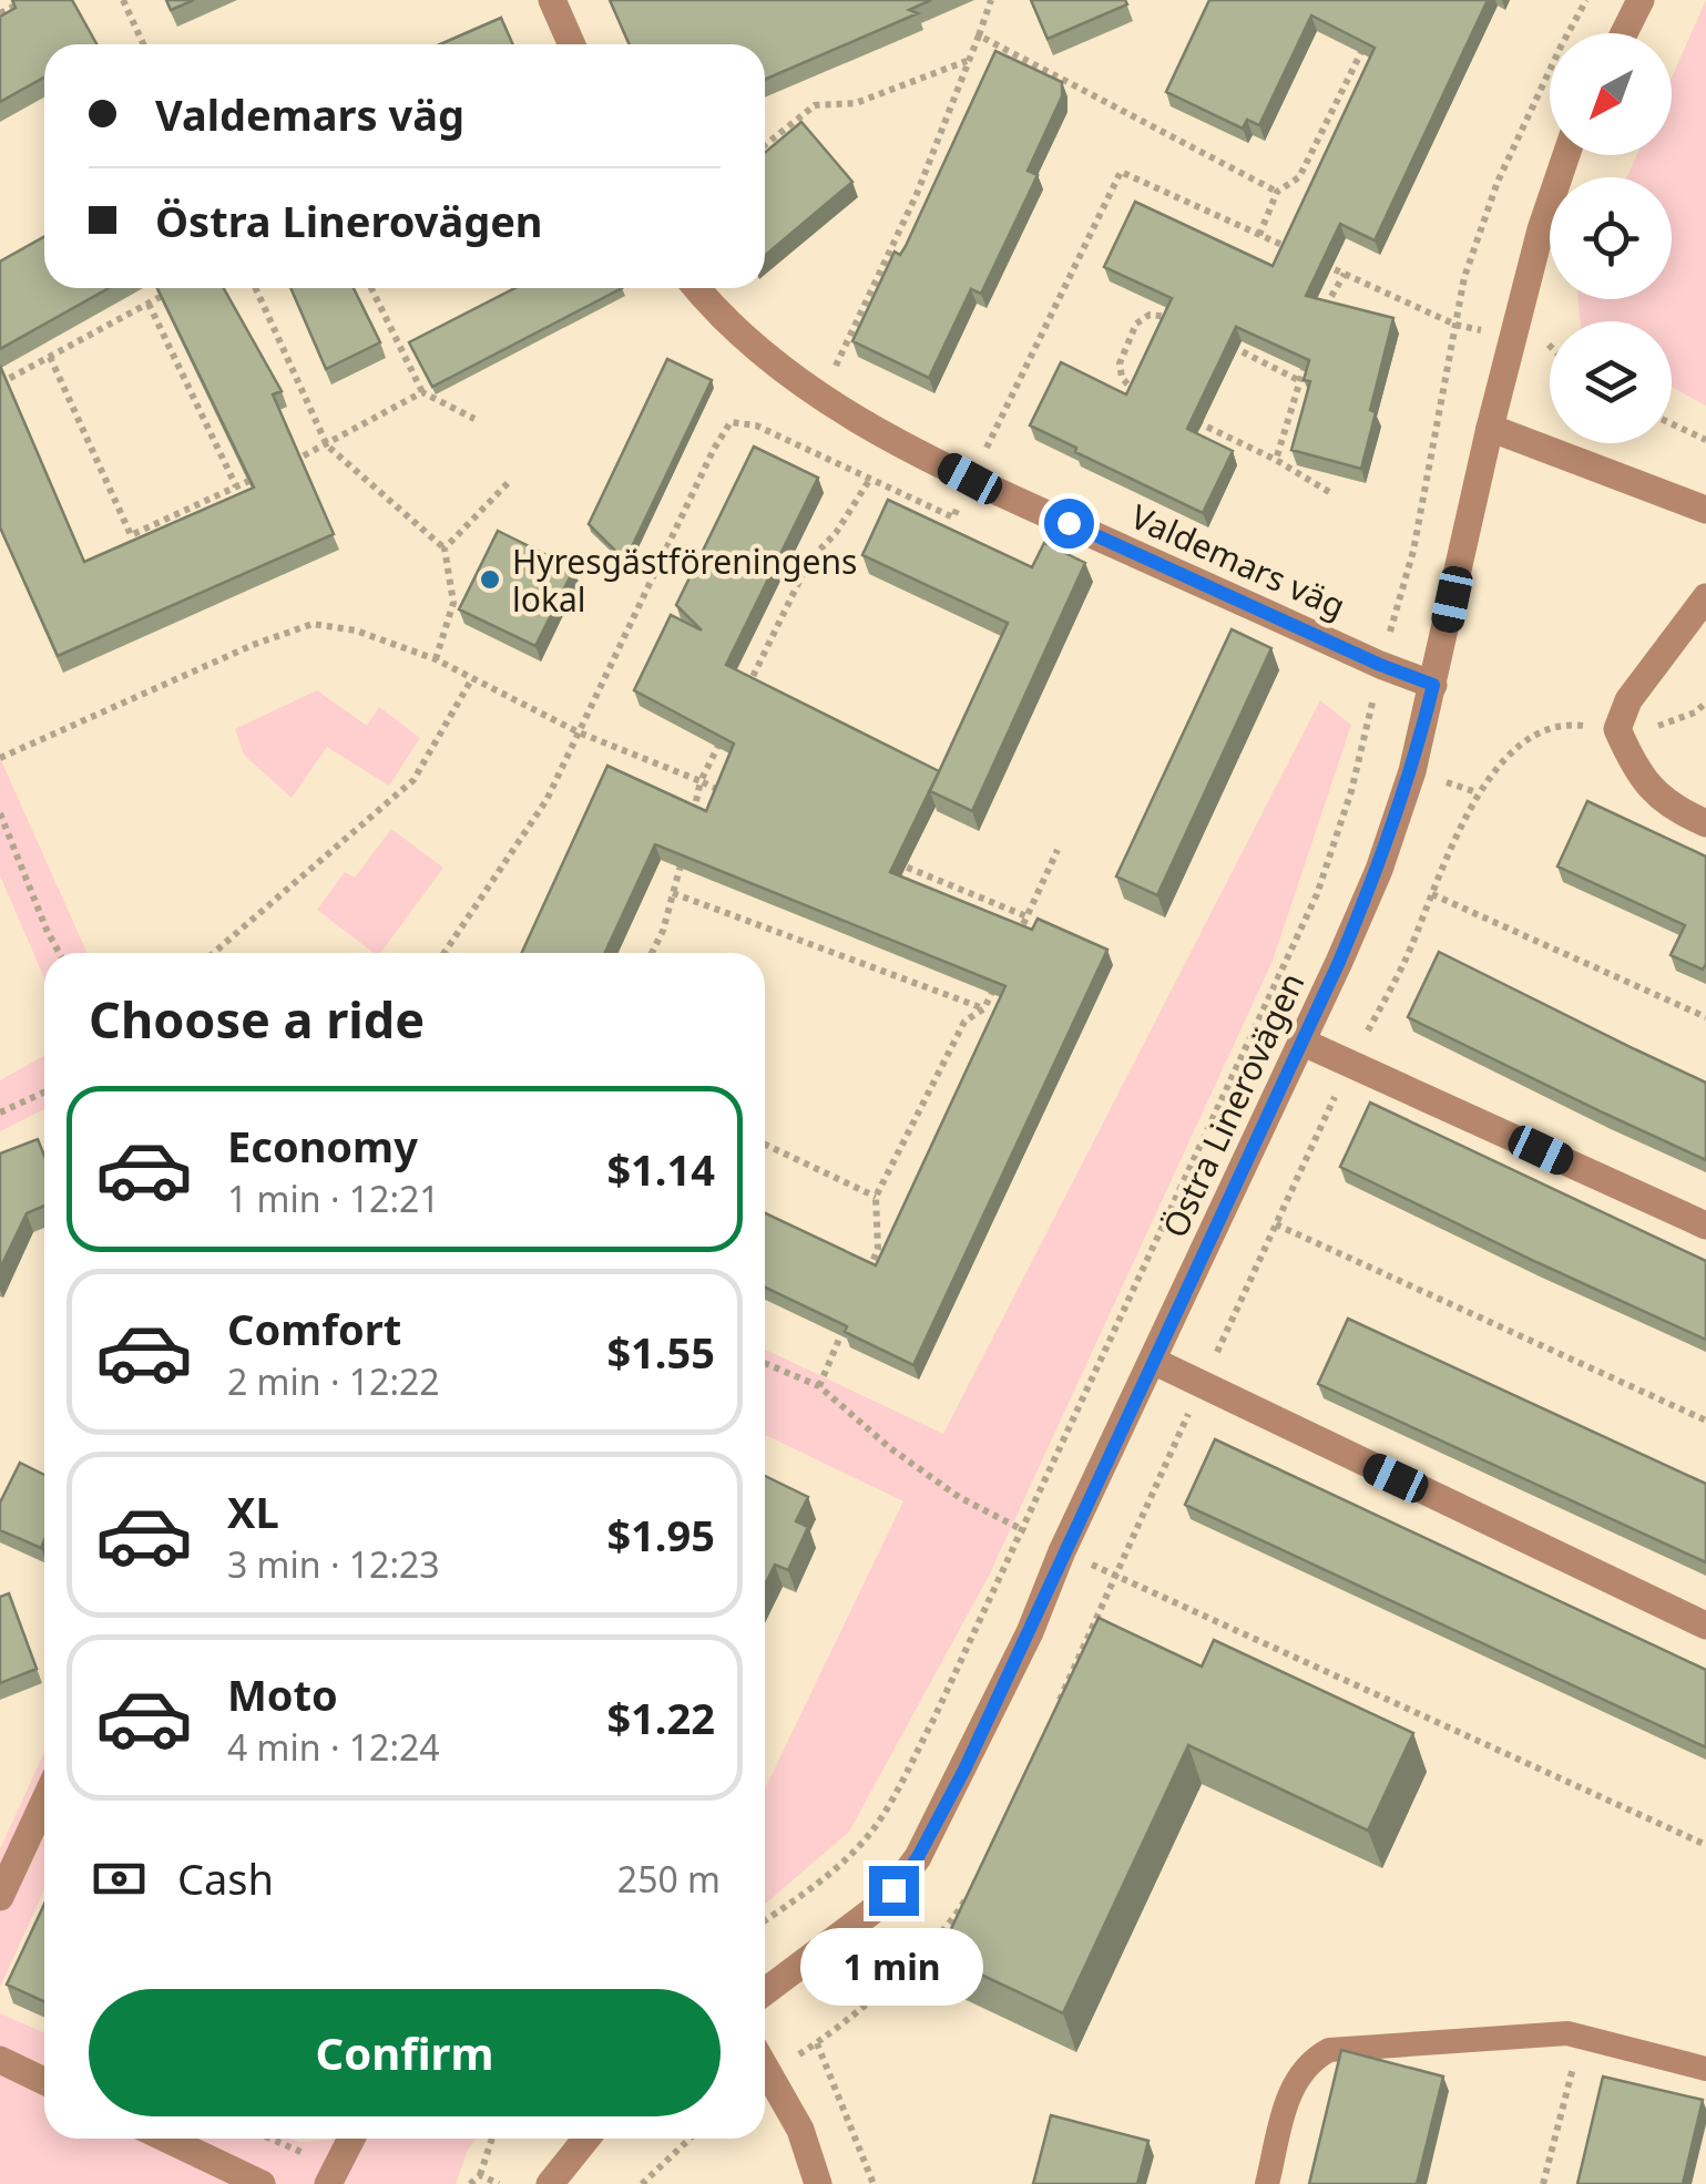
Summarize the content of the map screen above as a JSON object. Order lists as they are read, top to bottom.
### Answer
{
  "streets": {
    "street": ["Valdemars väg", "Östra Linerovägen"]
  },
  "crossings": [
    ["Valdemars väg", "Östra Linerovägen"]
  ],
  "places": ["Hyresgästföreningens lokal"],
  "north": "bottom left",
  "page": {
    "banner": ["Valdemars väg", "Östra Linerovägen"],
    "heading": "Choose a ride",
    "list": [
      {
        "name": "Economy",
        "note": "1 min · 12:21",
        "value": "$1.14"
      },
      {
        "name": "Comfort",
        "note": "2 min · 12:22",
        "value": "$1.55"
      },
      {
        "name": "XL",
        "note": "3 min · 12:23",
        "value": "$1.95"
      },
      {
        "name": "Moto",
        "note": "4 min · 12:24",
        "value": "$1.22"
      }
    ],
    "pay": ["Cash", "250 m"],
    "bubble": "1 min",
    "buttons": "Confirm"
  }
}
